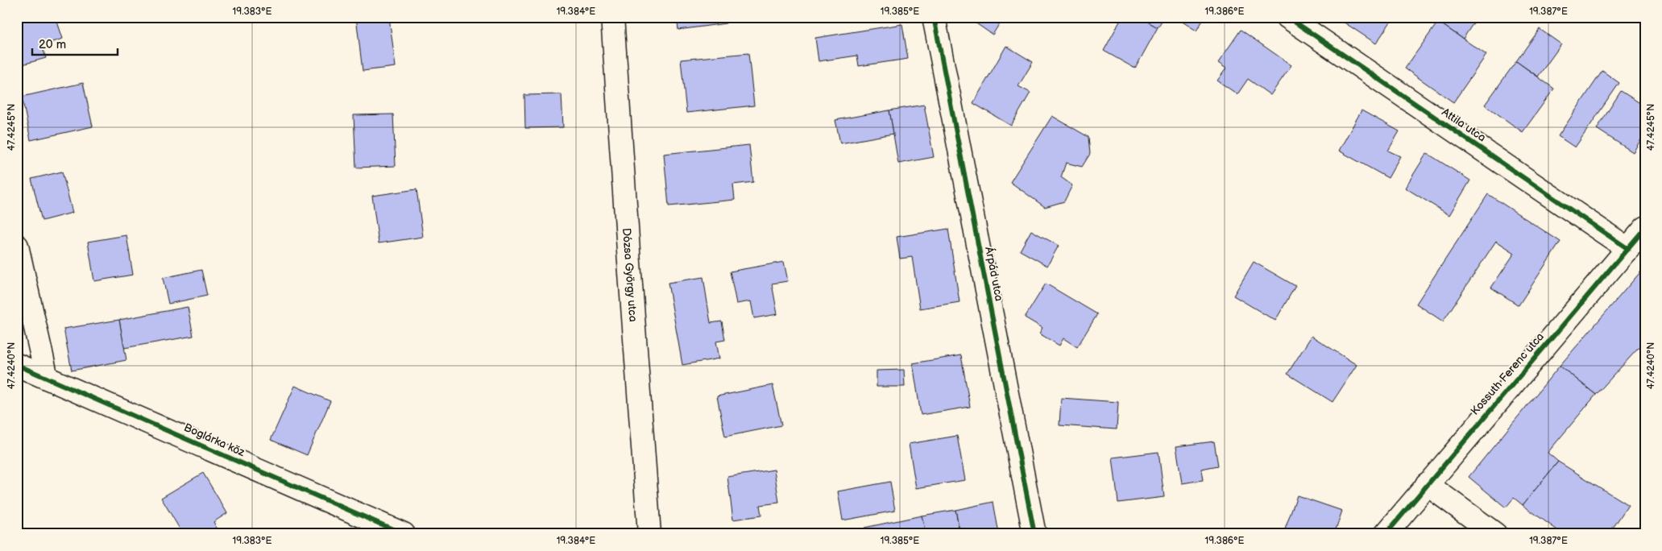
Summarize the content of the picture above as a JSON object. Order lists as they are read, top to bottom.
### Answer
{
  "streets": {
    "street": [
      "Attila utca",
      "Árpád utca",
      "Dózsa György utca",
      "Kossuth Ferenc utca",
      "Boglárka köz"
    ]
  },
  "crossings": [
    ["Attila utca", "Kossuth Ferenc utca"]
  ],
  "scale_bar": "20 m",
  "coordinates": [
    "19.383°E",
    "19.384°E",
    "19.385°E",
    "19.386°E",
    "19.387°E",
    "47.4245°N",
    "47.4240°N"
  ]
}
